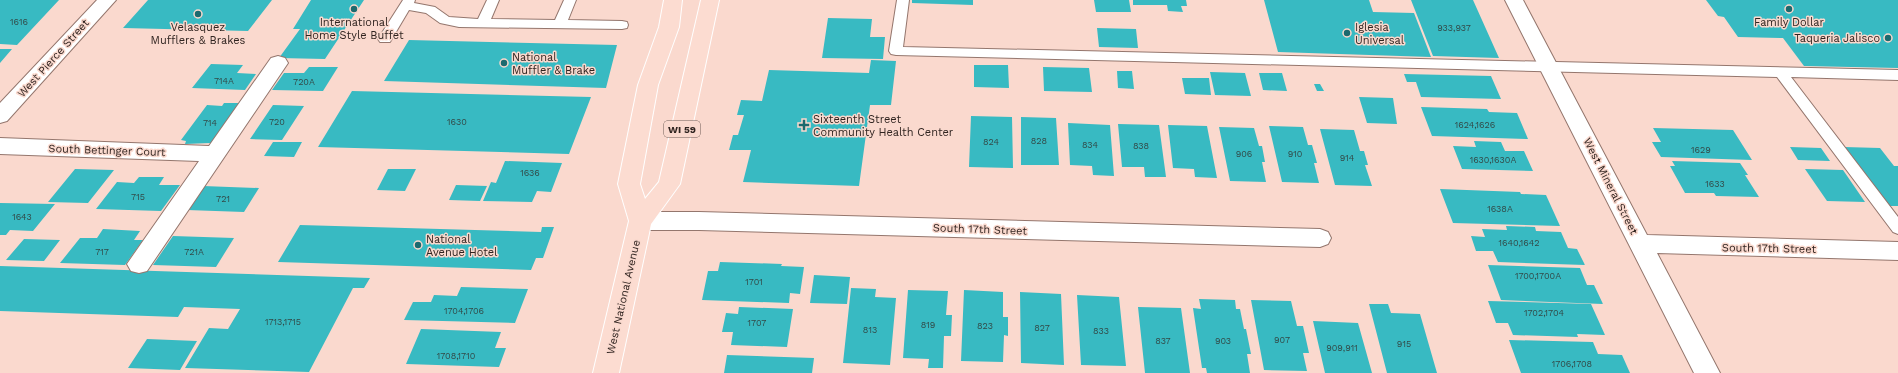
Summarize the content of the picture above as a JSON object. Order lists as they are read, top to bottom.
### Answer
{
  "streets": {
    "main road": ["WI 59", "West National Avenue"],
    "street": [
      "West Pierce Street",
      "South Bettinger Court",
      "West Mineral Street",
      "South 17th Street"
    ]
  },
  "crossings": [
    ["West Mineral Street", "South 17th Street"],
    ["South 17th Street", "West National Avenue"]
  ],
  "places": {
    "other": [
      "International Home Style Buffet",
      "Family Dollar",
      "Velasquez Mufflers & Brakes",
      "Iglesia Universal",
      "Taqueria Jalisco",
      "National Muffler & Brake",
      "National Avenue Hotel"
    ],
    "health": ["Sixteenth Street Community Health Center"]
  },
  "house_numbers": [
    "1616",
    "933,937",
    "714A",
    "720A",
    "720",
    "1630",
    "714",
    "1624,1626",
    "828",
    "824",
    "834",
    "838",
    "1629",
    "906",
    "910",
    "914",
    "1630,1630A",
    "1636",
    "1633",
    "715",
    "721",
    "1638A",
    "1643",
    "1640,1642",
    "717",
    "721A",
    "1700,1700A",
    "1701",
    "1704,1706",
    "1702,1704",
    "1713,1715",
    "1707",
    "819",
    "823",
    "827",
    "813",
    "833",
    "907",
    "837",
    "903",
    "915",
    "909,911",
    "1708,1710",
    "1706,1708"
  ]
}
